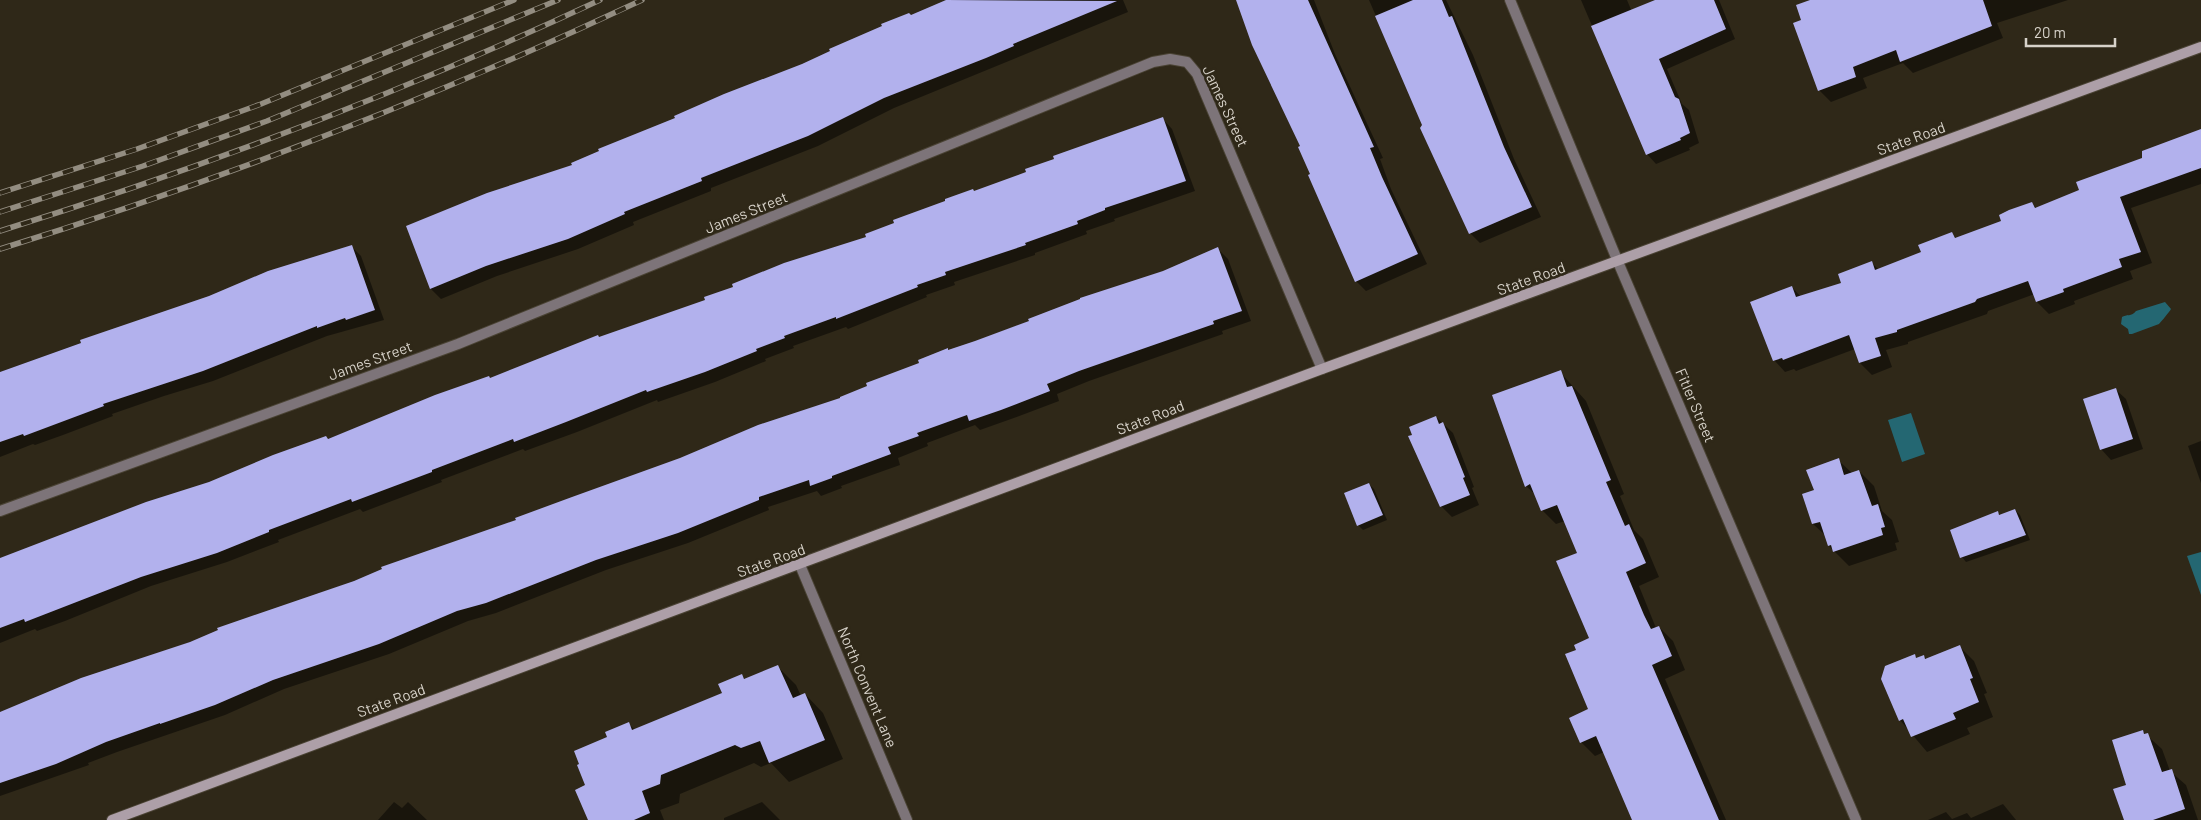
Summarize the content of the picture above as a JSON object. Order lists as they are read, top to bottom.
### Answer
{
  "streets": {
    "main road": ["State Road"],
    "street": ["James Street", "Fitler Street", "North Convent Lane"]
  },
  "crossings": [
    ["James Street", "State Road"],
    ["State Road", "Fitler Street"],
    ["State Road", "North Convent Lane"]
  ],
  "scale_bar": "20 m"
}
